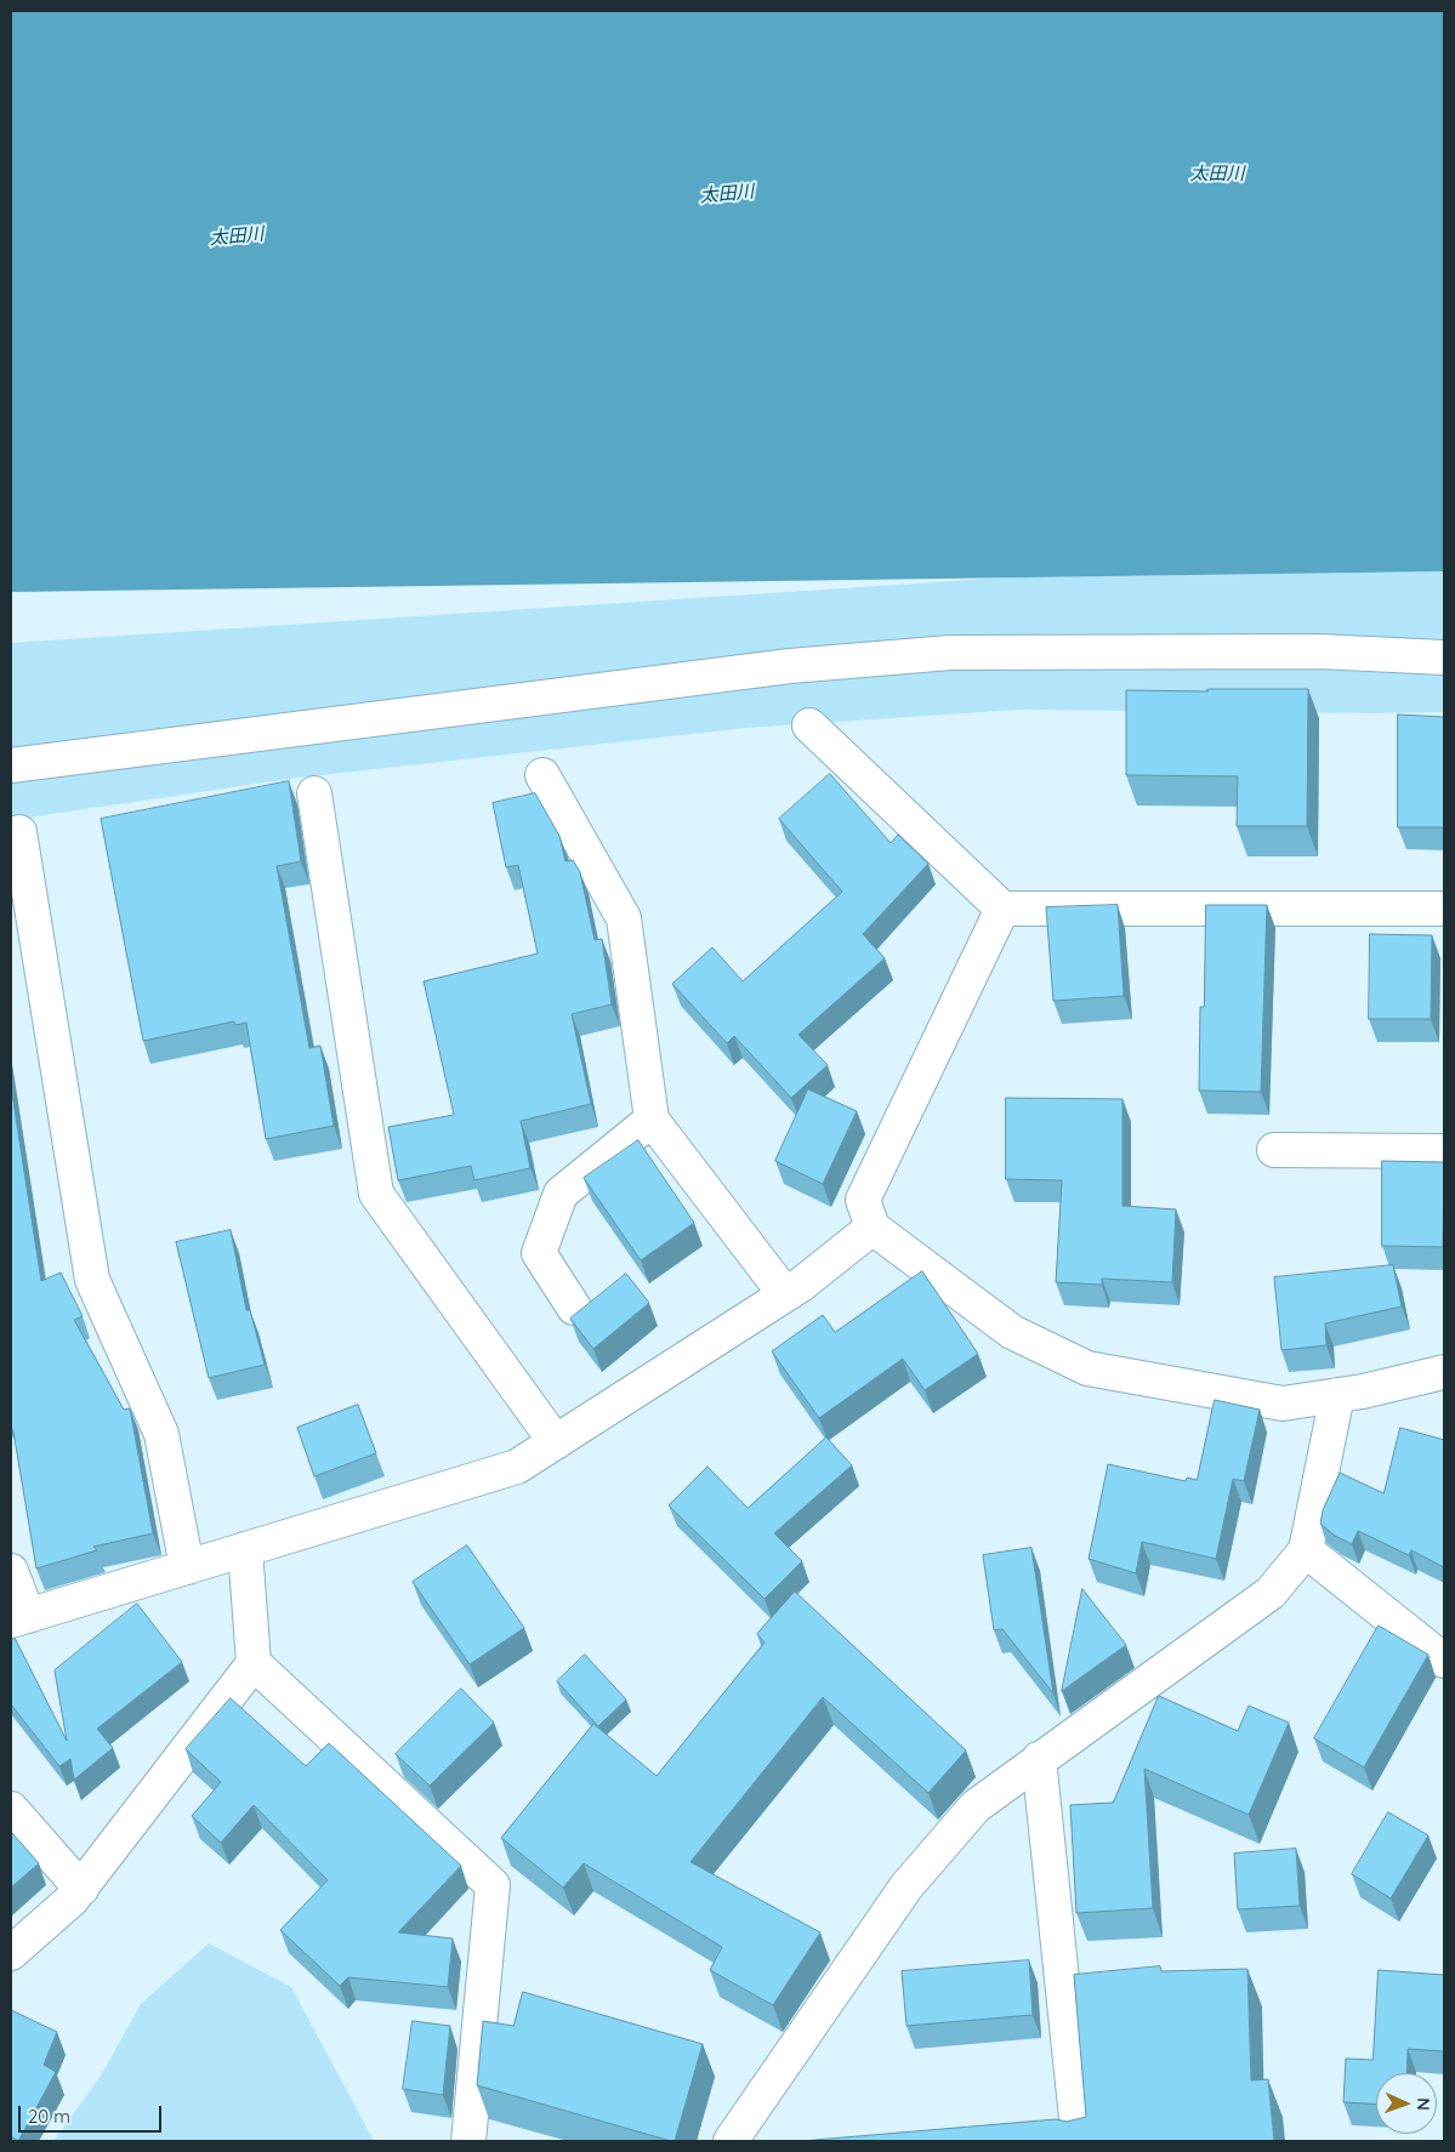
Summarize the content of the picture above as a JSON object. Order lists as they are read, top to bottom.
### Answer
{
  "water": ["太田川"],
  "scale_bar": "20 m",
  "north": "right"
}
